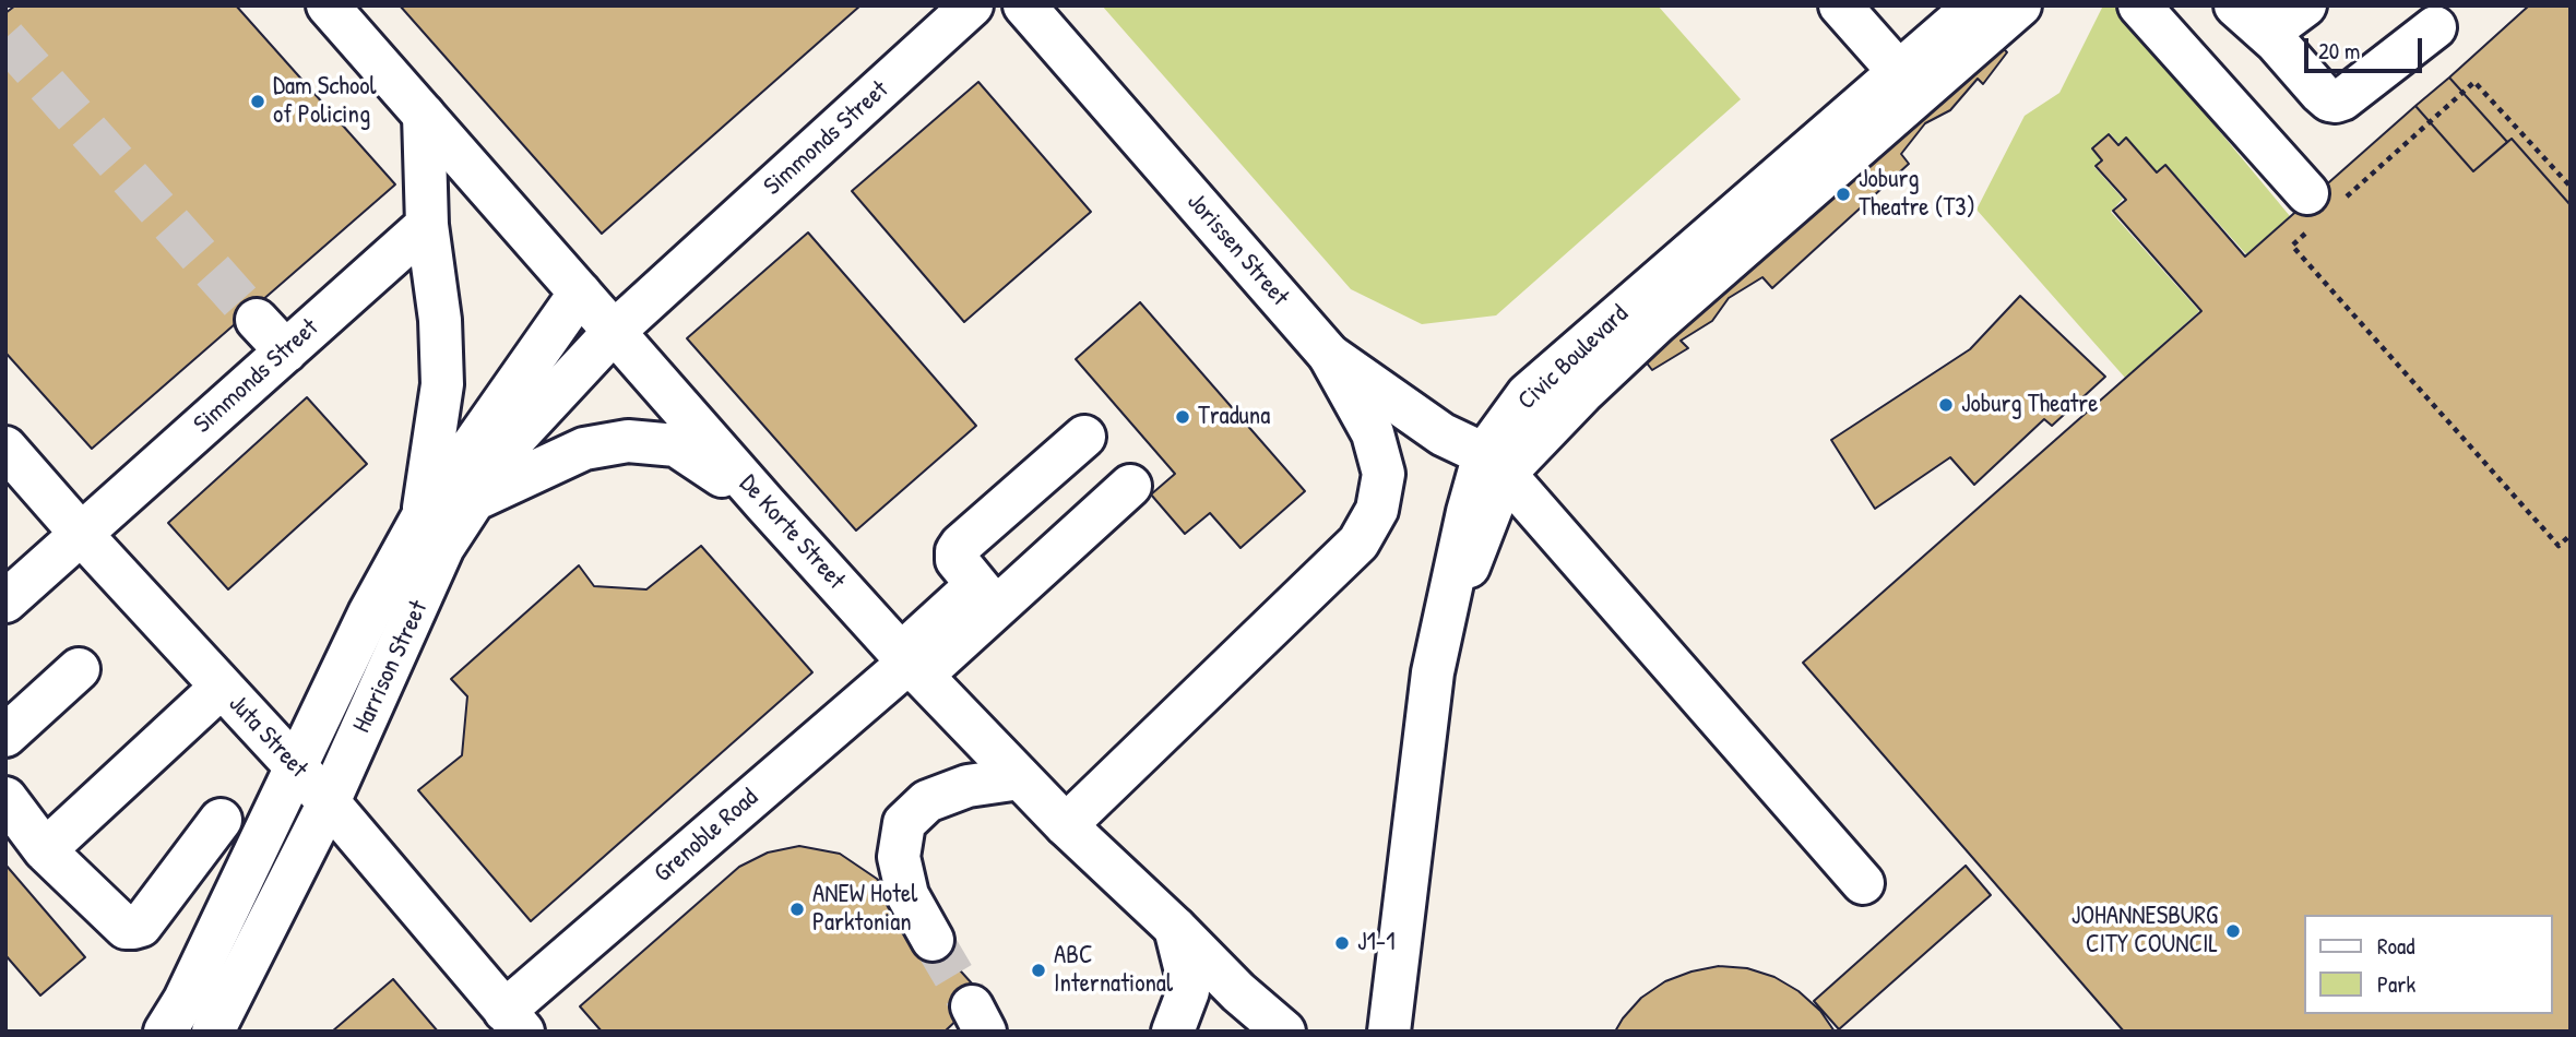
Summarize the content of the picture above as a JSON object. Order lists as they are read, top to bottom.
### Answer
{
  "streets": {
    "main road": [
      "Simmonds Street",
      "Jorissen Street",
      "Civic Boulevard",
      "De Korte Street",
      "Harrison Street",
      "Juta Street",
      "Grenoble Road"
    ]
  },
  "crossings": [
    ["Simmonds Street", "De Korte Street"],
    ["Simmonds Street", "Harrison Street"],
    ["Simmonds Street", "Juta Street"],
    ["Jorissen Street", "Civic Boulevard"],
    ["De Korte Street", "Harrison Street"],
    ["De Korte Street", "Grenoble Road"],
    ["Harrison Street", "Juta Street"],
    ["Juta Street", "Grenoble Road"]
  ],
  "places": [
    "Dam School of Policing",
    "Joburg Theatre (T3)",
    "Joburg Theatre",
    "Traduna",
    "ANEW Hotel Parktonian",
    "JOHANNESBURG CITY COUNCIL",
    "J1-1",
    "ABC International"
  ],
  "legend": ["Road", "Park"],
  "scale_bar": "20 m"
}
